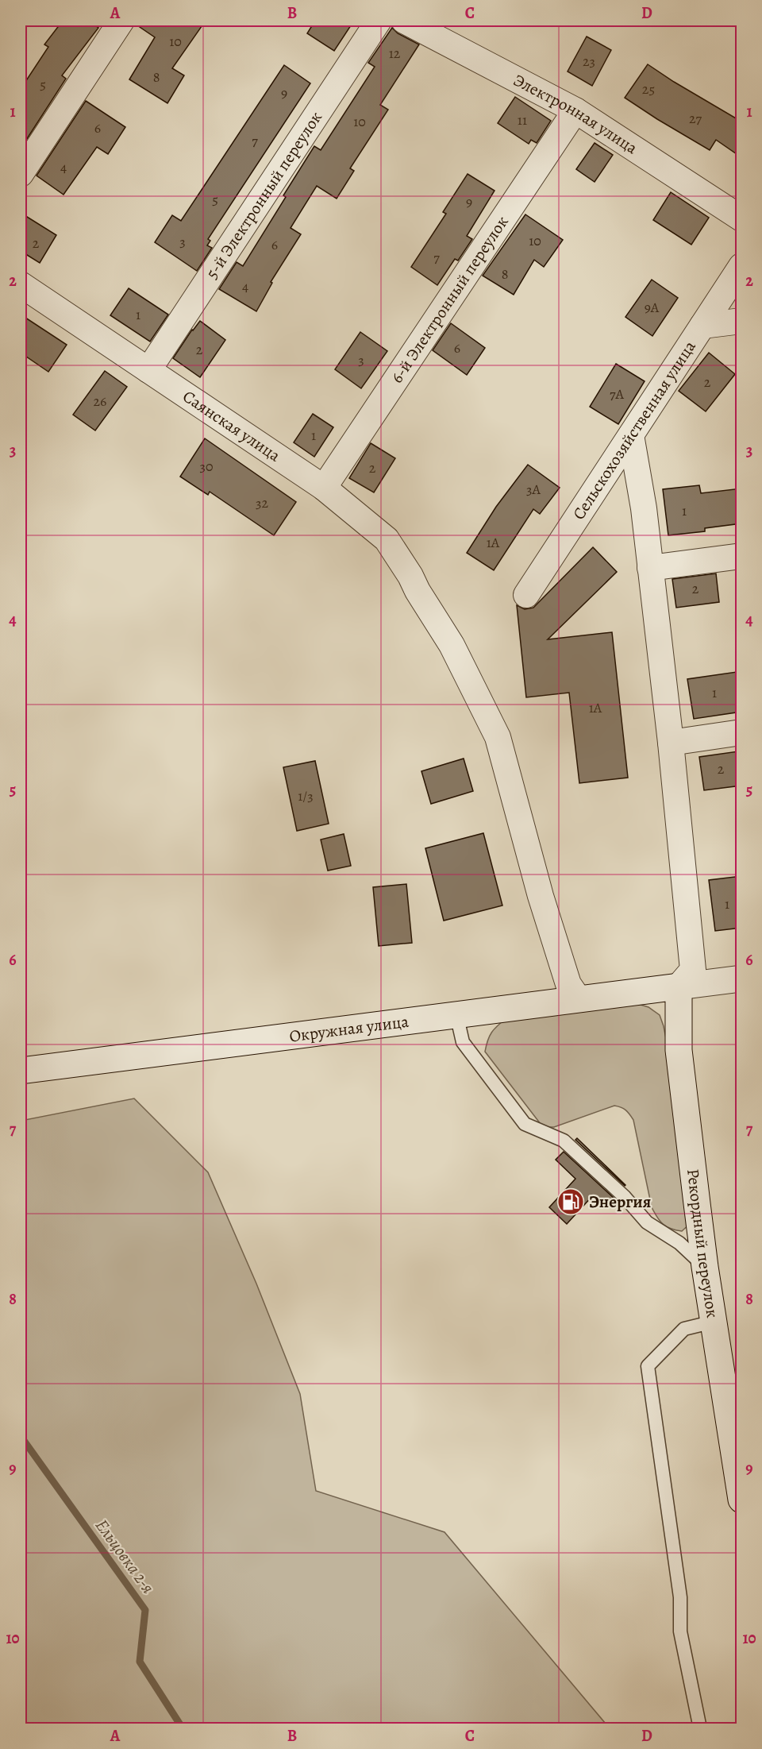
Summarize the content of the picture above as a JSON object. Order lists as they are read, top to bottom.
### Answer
{
  "streets": {
    "main road": ["Окружная улица", "Рекордный переулок"],
    "street": [
      "Электронная улица",
      "5-й Электронный переулок",
      "6-й Электронный переулок",
      "Саянская улица",
      "Сельскохозяйственная улица"
    ]
  },
  "crossings": [
    ["Электронная улица", "6-й Электронный переулок"],
    ["5-й Электронный переулок", "Саянская улица"],
    ["6-й Электронный переулок", "Саянская улица"],
    ["Саянская улица", "Окружная улица"],
    ["Окружная улица", "Рекордный переулок"]
  ],
  "water": ["Ельцовка 2-я"],
  "places": {
    "fuel station": ["Энергия"]
  },
  "house_numbers": [
    "10",
    "12",
    "23",
    "8",
    "5",
    "25",
    "9",
    "27",
    "11",
    "10",
    "6",
    "7",
    "4",
    "5",
    "9",
    "10",
    "3",
    "2",
    "6",
    "7",
    "8",
    "4",
    "9А",
    "1",
    "6",
    "2",
    "3",
    "2",
    "7А",
    "26",
    "1",
    "30",
    "2",
    "3А",
    "32",
    "1",
    "1А",
    "2",
    "1",
    "1А",
    "2",
    "1/3",
    "1"
  ],
  "grid": {
    "columns": [
      "A",
      "B",
      "C",
      "D"
    ],
    "rows": [
      "1",
      "2",
      "3",
      "4",
      "5",
      "6",
      "7",
      "8",
      "9",
      "10"
    ]
  }
}
